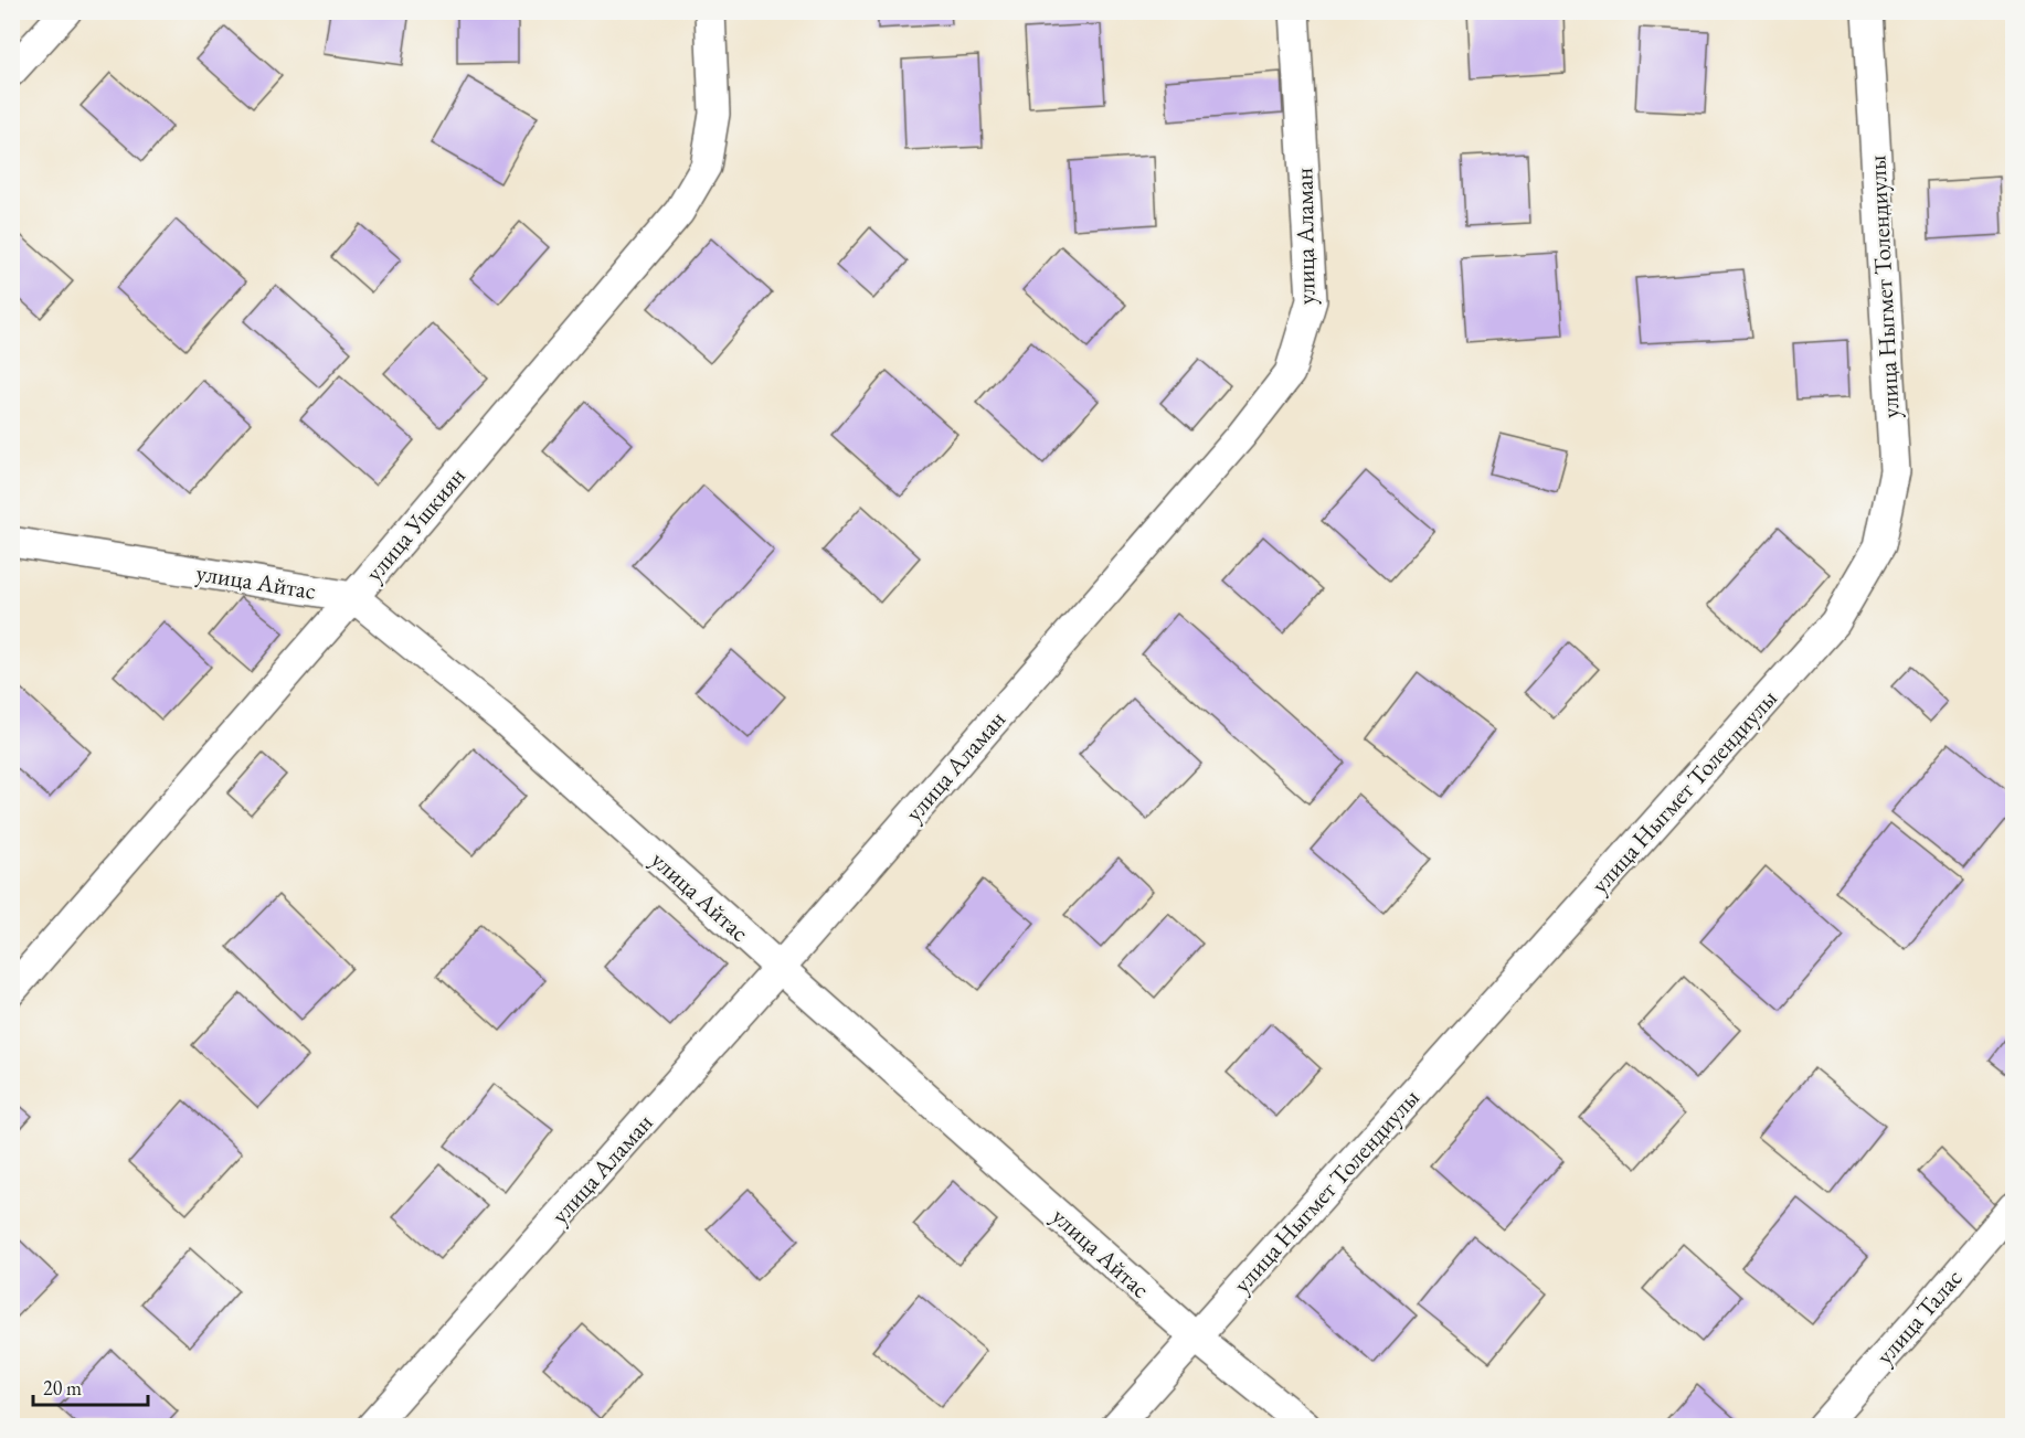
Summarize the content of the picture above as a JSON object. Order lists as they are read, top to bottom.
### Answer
{
  "streets": {
    "street": [
      "улица Аламан",
      "улица Ныгмет Толендиулы",
      "улица Ушкиян",
      "улица Айтас",
      "улица Талас"
    ]
  },
  "crossings": [
    ["улица Аламан", "улица Айтас"],
    ["улица Ныгмет Толендиулы", "улица Айтас"],
    ["улица Ушкиян", "улица Айтас"]
  ],
  "scale_bar": "20 m"
}
